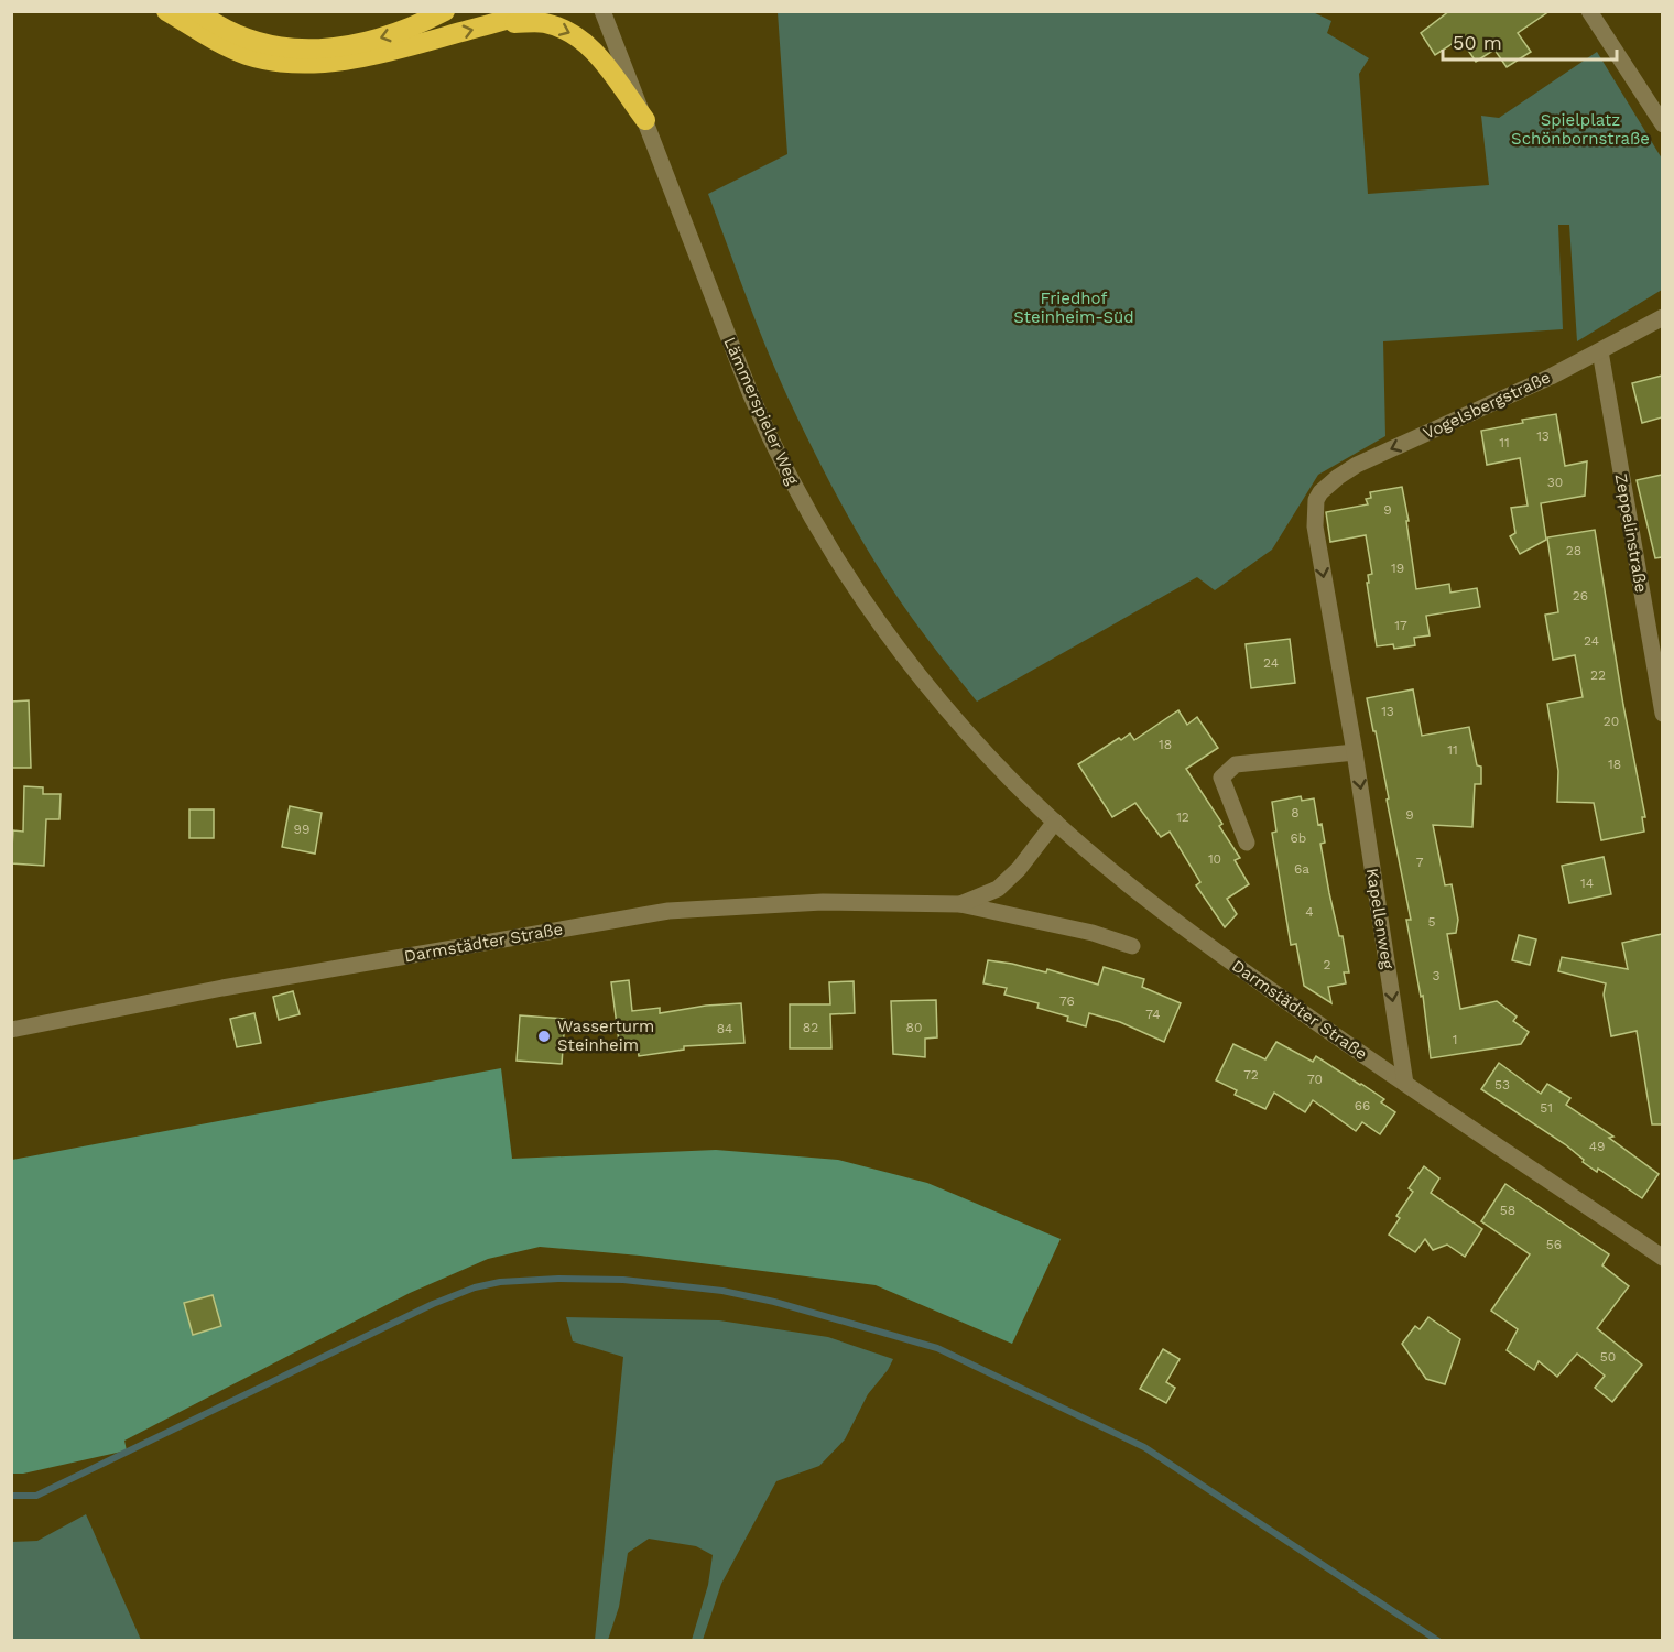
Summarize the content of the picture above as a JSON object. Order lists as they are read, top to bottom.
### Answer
{
  "streets": {
    "street": [
      "Vogelsbergstraße",
      "Lämmerspieler Weg",
      "Zeppelinstraße",
      "Kapellenweg",
      "Darmstädter Straße"
    ]
  },
  "crossings": [
    ["Vogelsbergstraße", "Zeppelinstraße"],
    ["Vogelsbergstraße", "Kapellenweg"],
    ["Lämmerspieler Weg", "Darmstädter Straße"],
    ["Kapellenweg", "Darmstädter Straße"]
  ],
  "one_way": ["Vogelsbergstraße", "Kapellenweg"],
  "parks": ["Spielplatz Schönbornstraße", "Friedhof Steinheim-Süd"],
  "places": ["Wasserturm Steinheim"],
  "house_numbers": [
    "13",
    "11",
    "30",
    "9",
    "28",
    "19",
    "26",
    "17",
    "24",
    "24",
    "22",
    "13",
    "20",
    "18",
    "11",
    "18",
    "8",
    "9",
    "12",
    "99",
    "6b",
    "10",
    "7",
    "6a",
    "14",
    "4",
    "5",
    "2",
    "3",
    "76",
    "74",
    "82",
    "80",
    "84",
    "1",
    "72",
    "70",
    "53",
    "66",
    "51",
    "49",
    "58",
    "56",
    "50"
  ],
  "scale_bar": "50 m"
}
